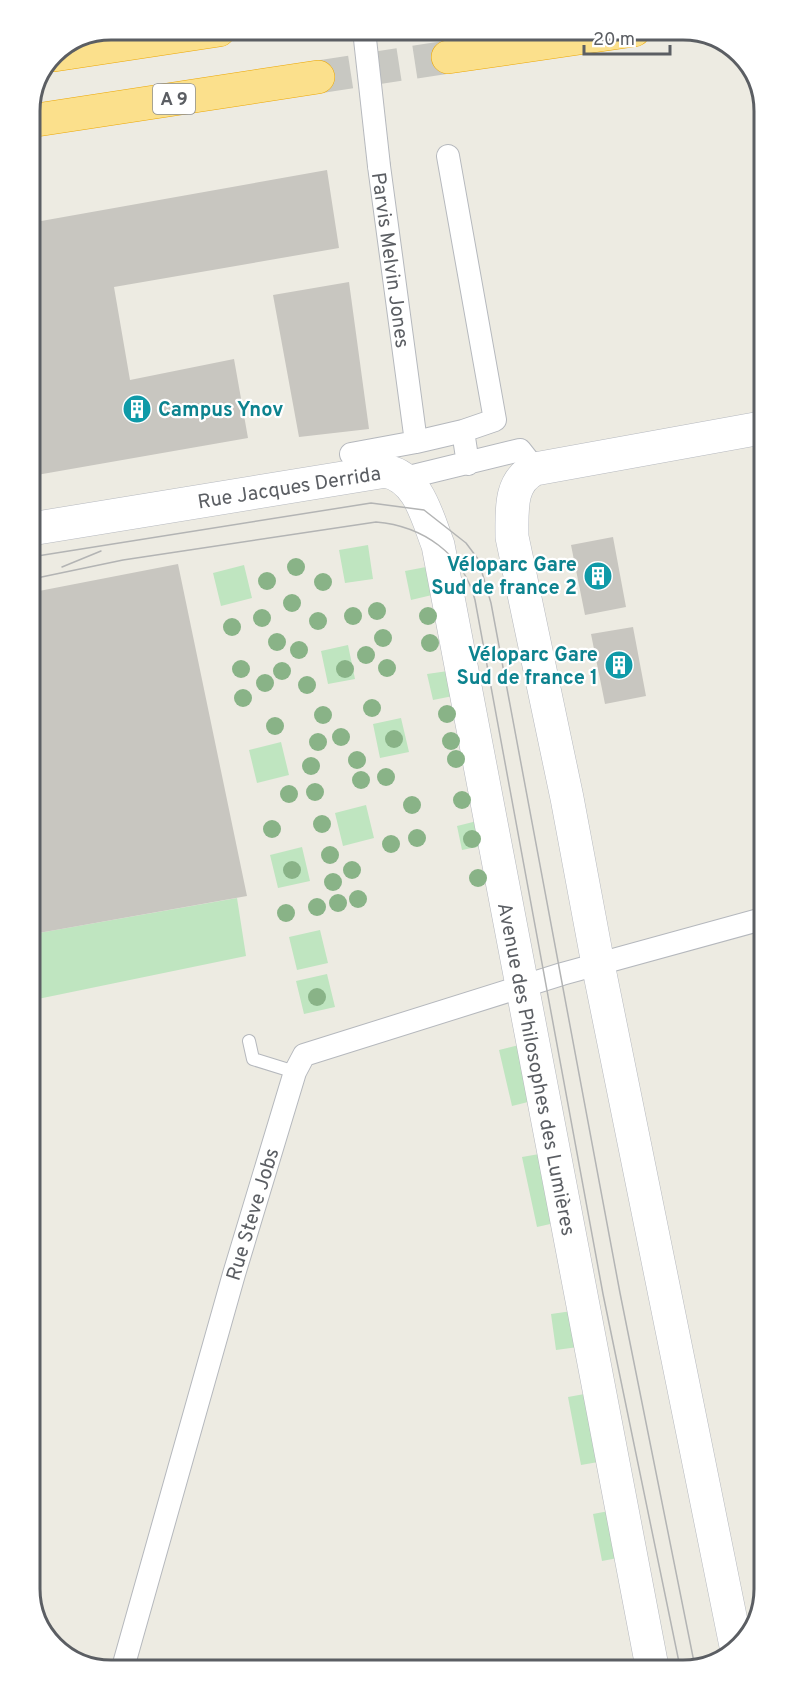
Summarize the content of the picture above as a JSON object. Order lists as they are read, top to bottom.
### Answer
{
  "streets": {
    "highway": ["A 9"],
    "street": [
      "Parvis Melvin Jones",
      "Rue Jacques Derrida",
      "Avenue des Philosophes des Lumières",
      "Rue Steve Jobs"
    ]
  },
  "crossings": [
    ["Rue Jacques Derrida", "Avenue des Philosophes des Lumières"],
    ["Avenue des Philosophes des Lumières", "Rue Steve Jobs"]
  ],
  "places": {
    "building": ["Campus Ynov", "Véloparc Gare Sud de france 2", "Véloparc Gare Sud de france 1"]
  },
  "scale_bar": "20 m"
}
